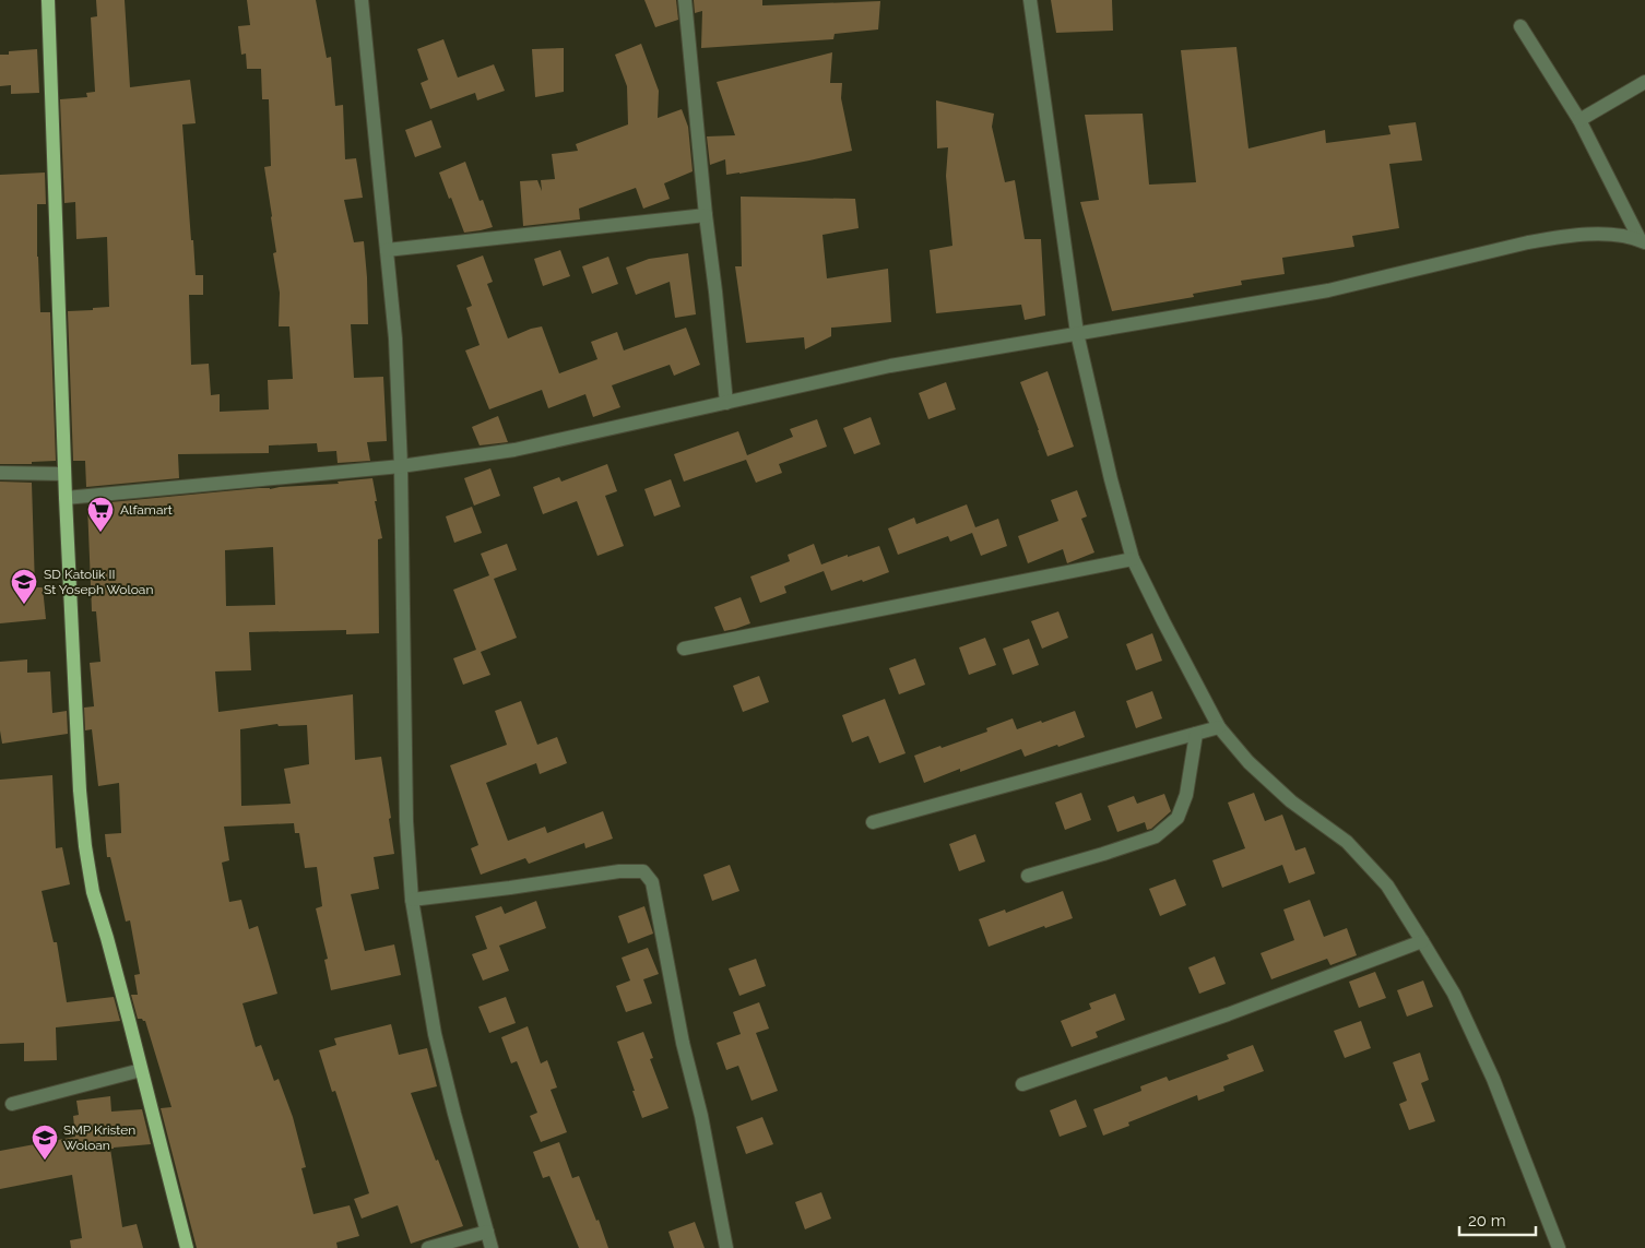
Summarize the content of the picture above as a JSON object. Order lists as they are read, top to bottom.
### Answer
{
  "places": {
    "supermarket": ["Alfamart"],
    "school or university": ["SD Katolik II St Yoseph Woloan", "SMP Kristen Woloan"]
  },
  "scale_bar": "20 m"
}
